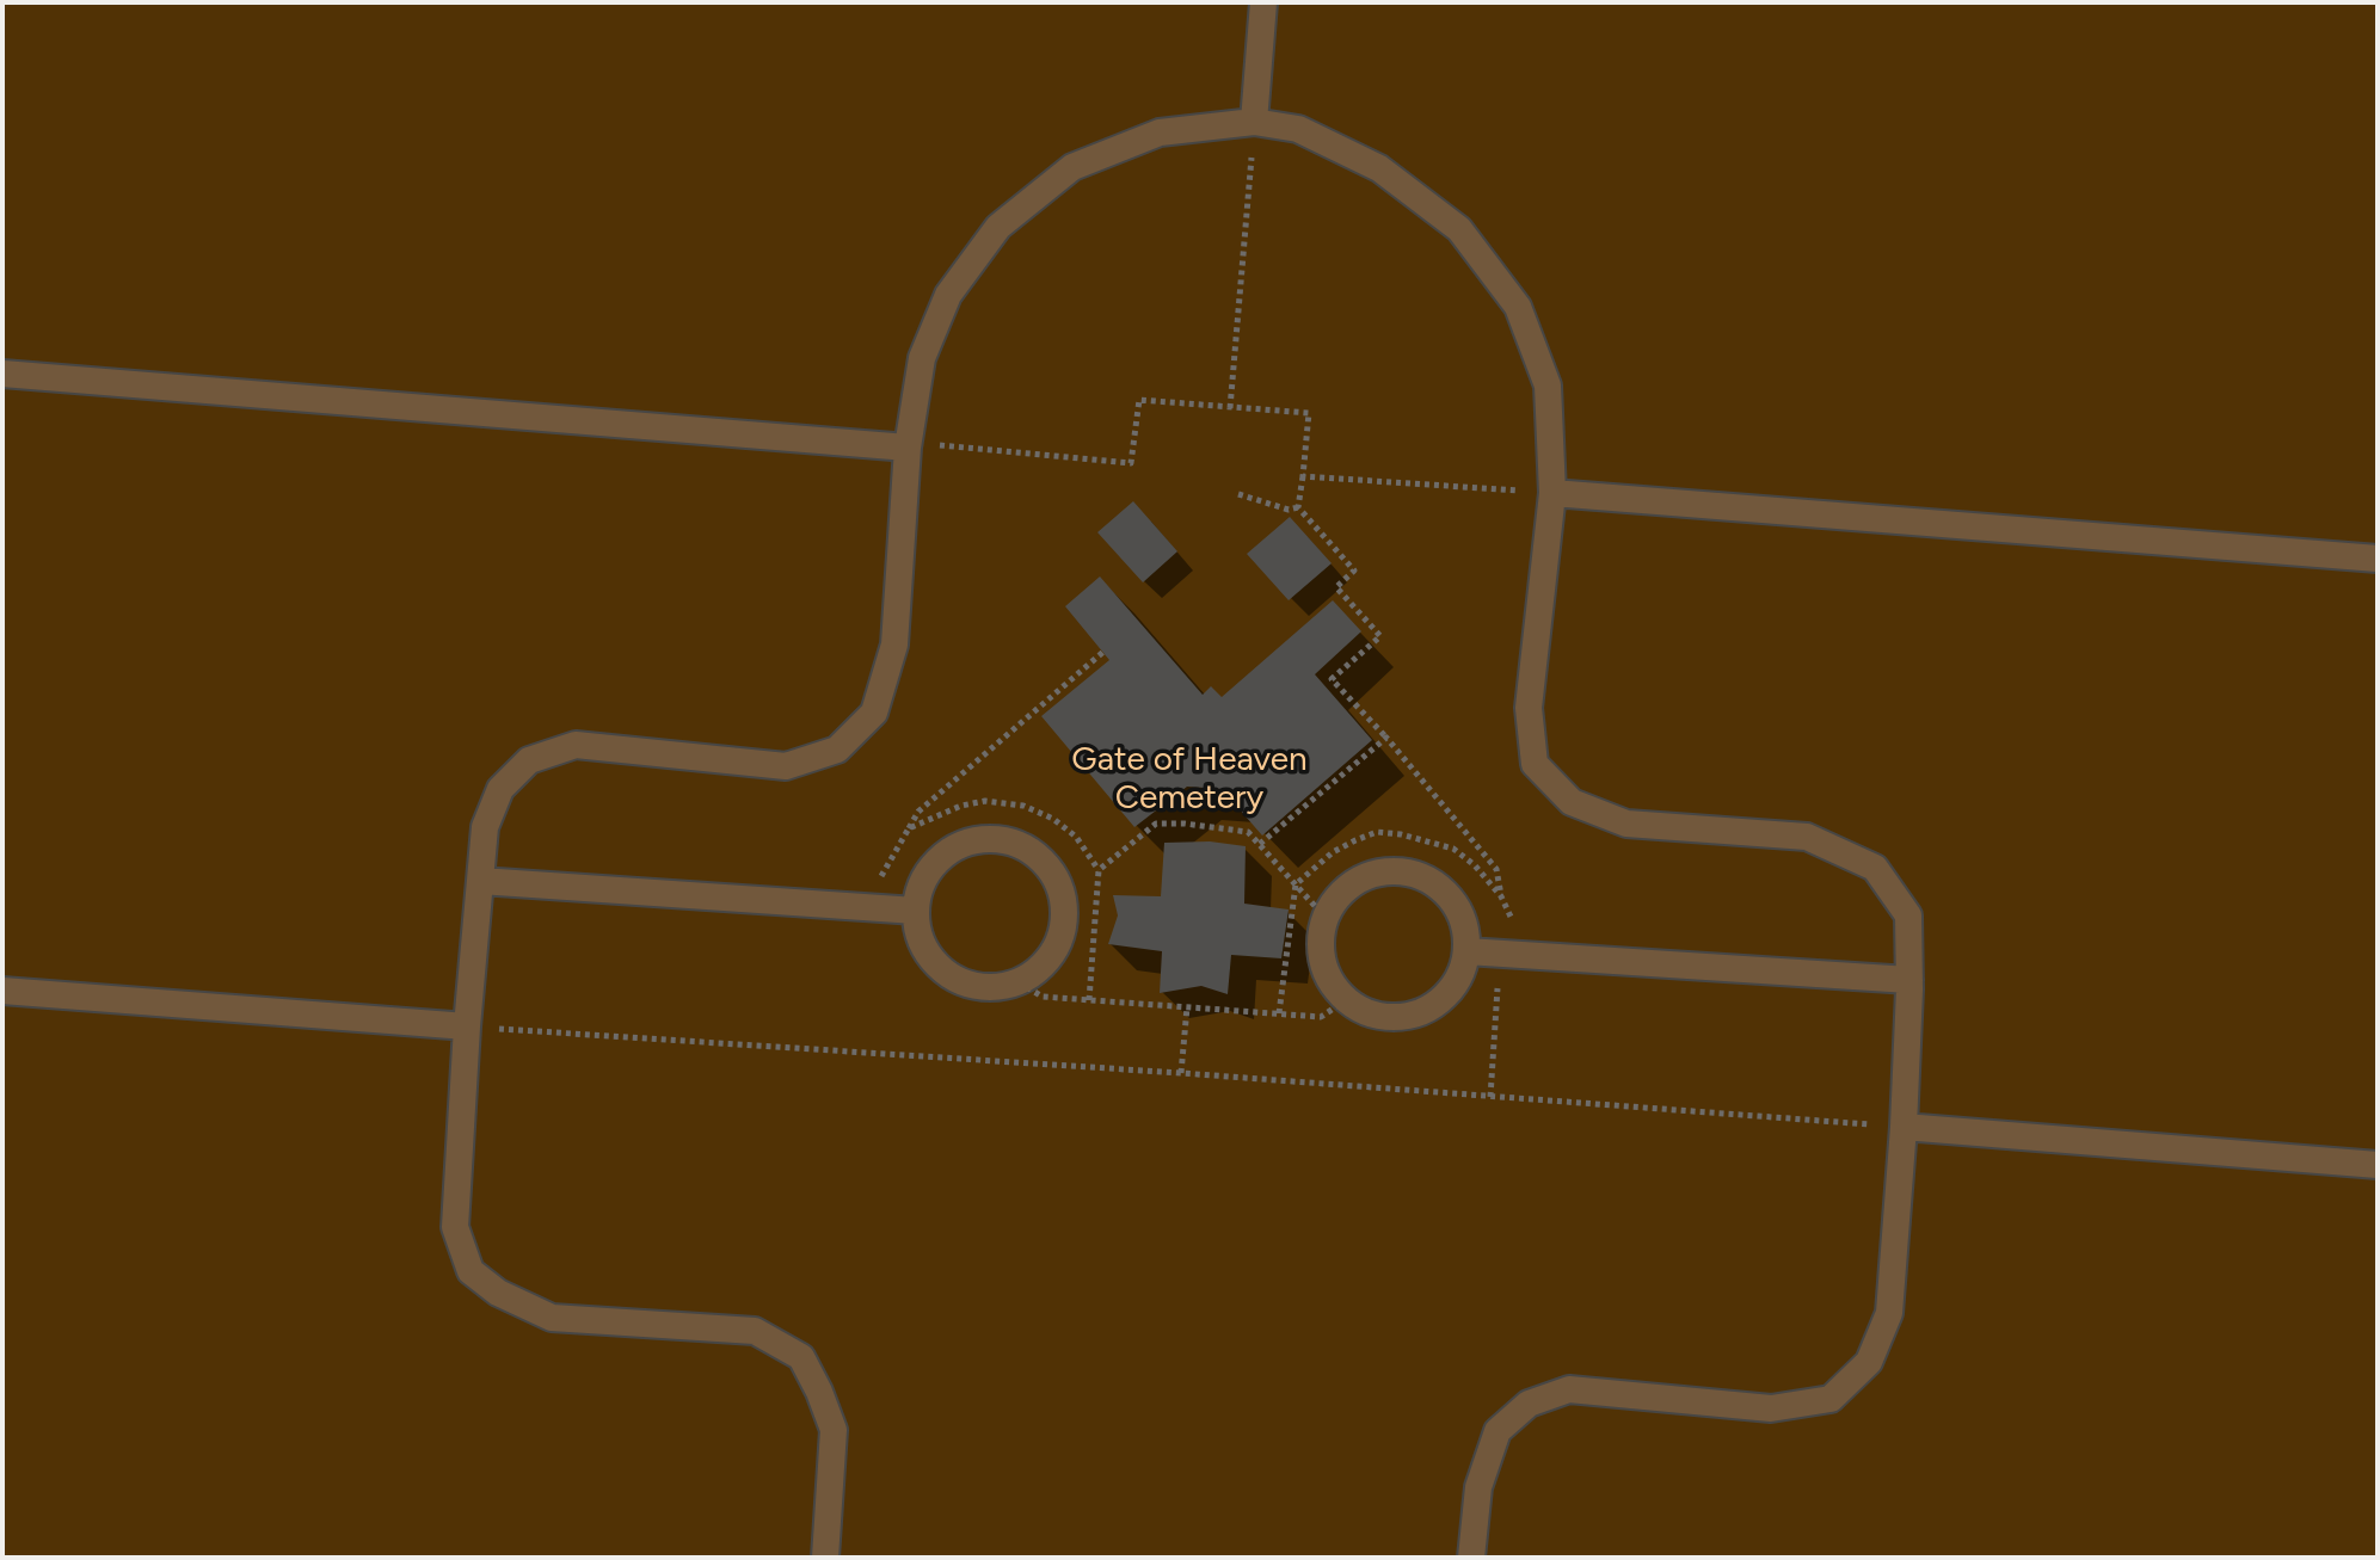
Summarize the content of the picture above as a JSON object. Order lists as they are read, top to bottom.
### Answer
{
  "parks": ["Gate of Heaven Cemetery"]
}
